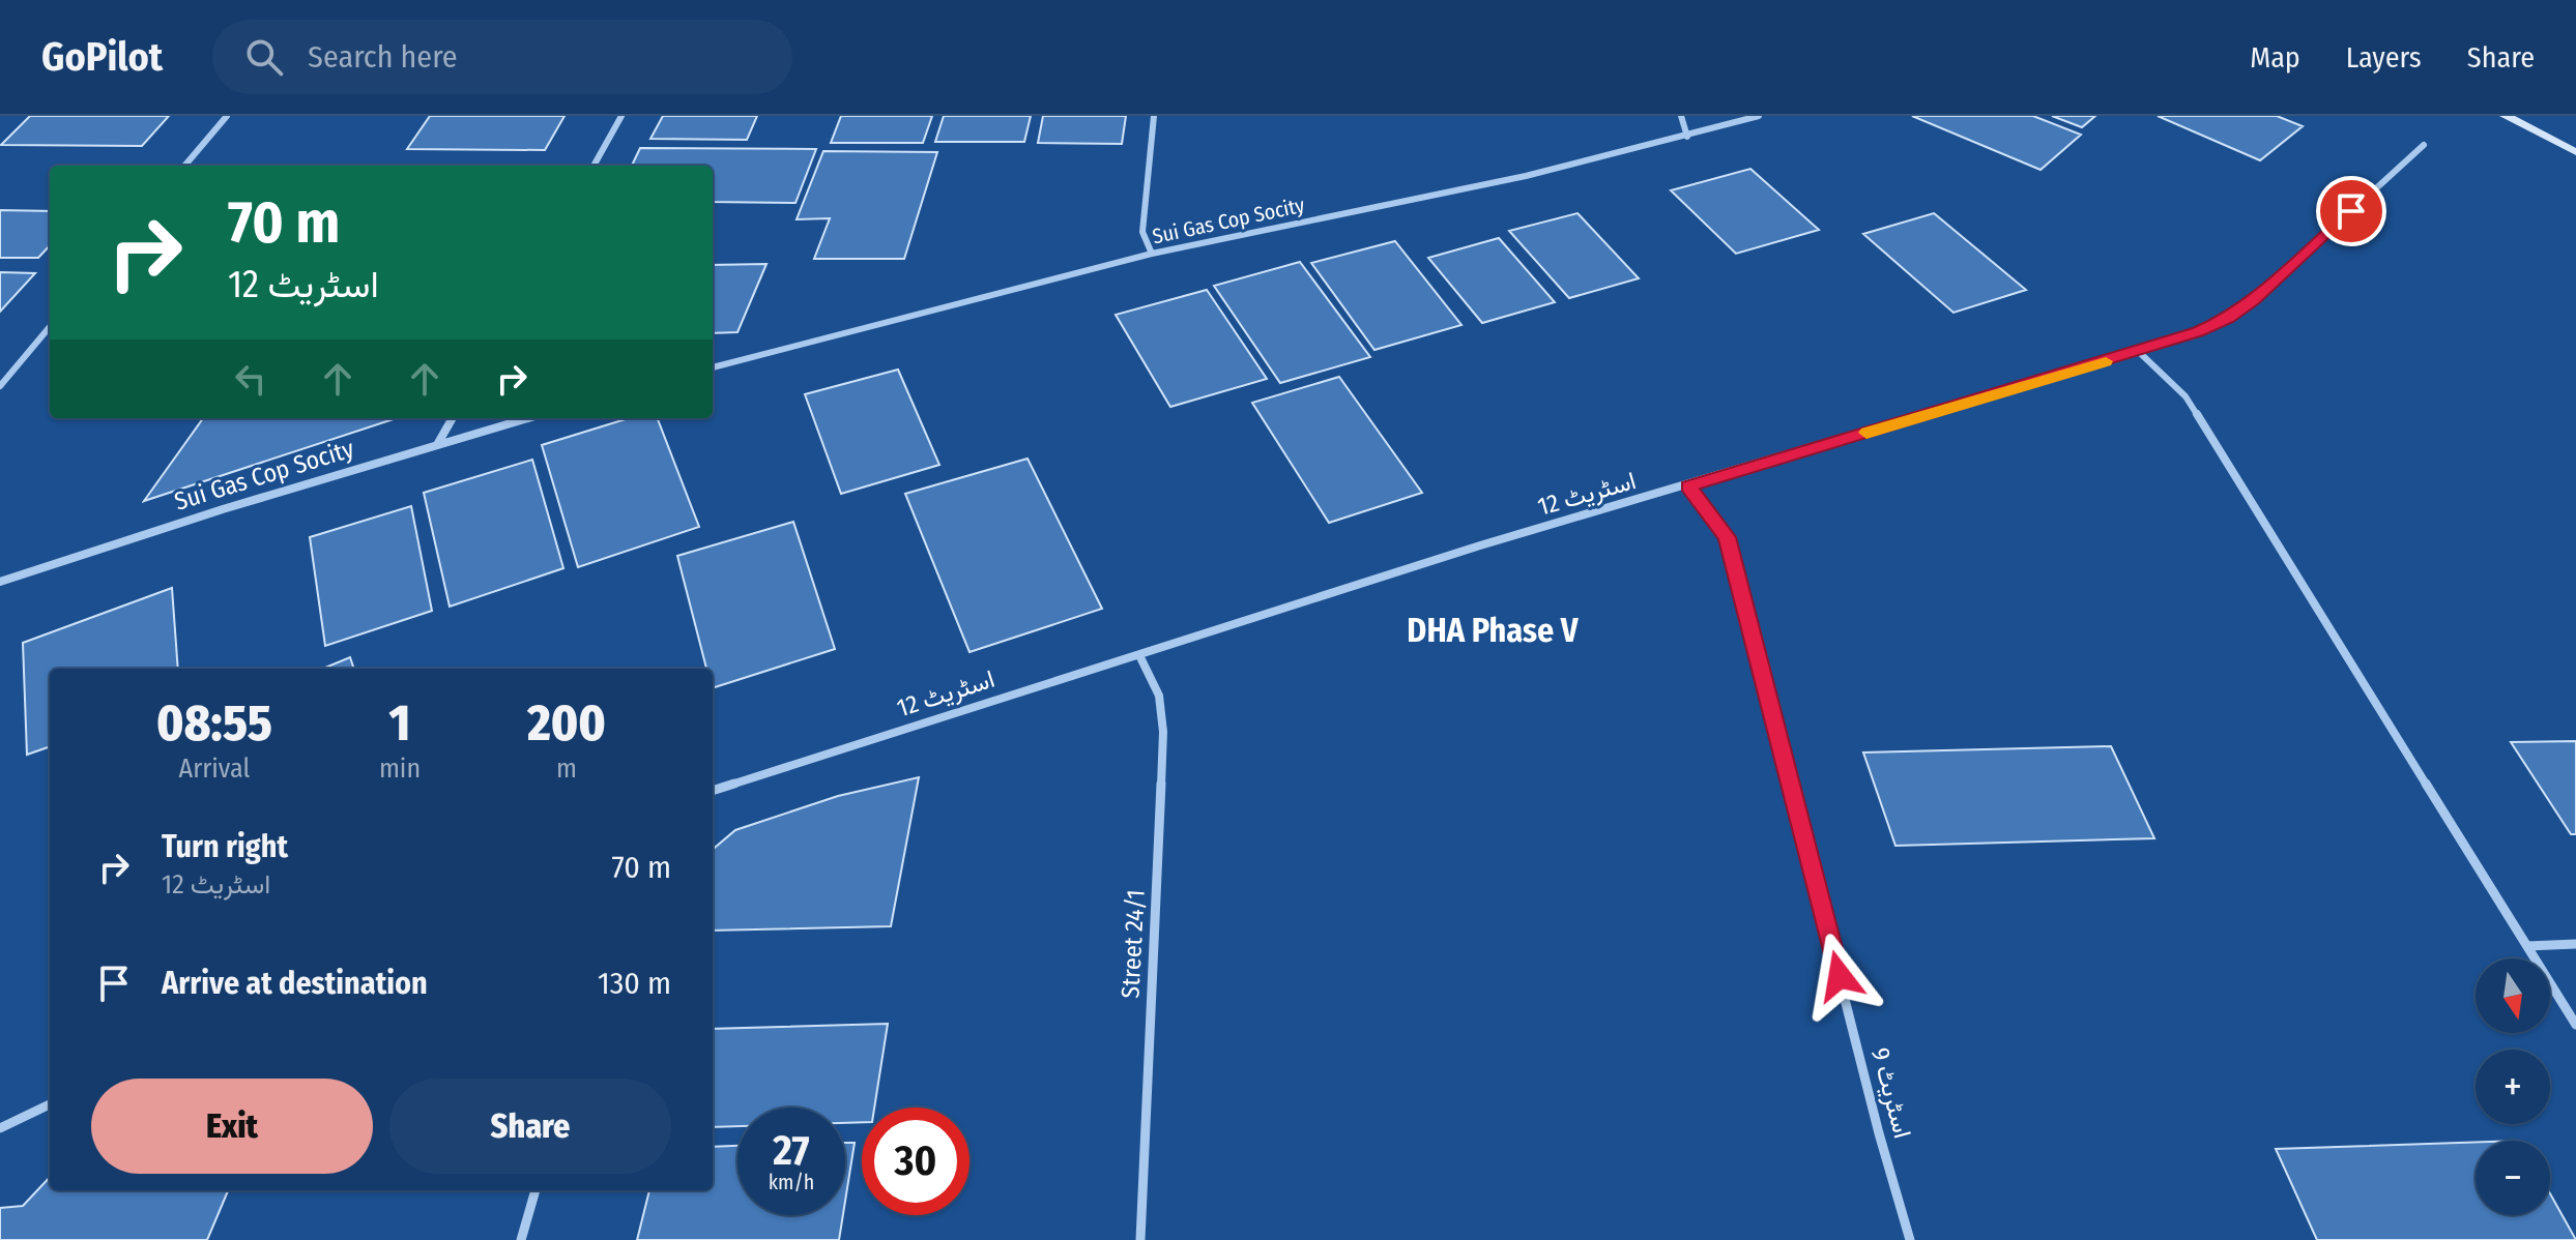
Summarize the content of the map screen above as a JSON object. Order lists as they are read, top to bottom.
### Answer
{
  "streets": {
    "street": [
      "Sui Gas Cop Socity",
      "اسٹریٹ 12",
      "Street 24/1",
      "اسٹریٹ 9"
    ]
  },
  "crossings": [
    ["اسٹریٹ 12", "Street 24/1"],
    ["اسٹریٹ 12", "اسٹریٹ 9"]
  ],
  "districts": ["DHA Phase V"],
  "north": "bottom",
  "page": {
    "header": "GoPilot",
    "search": "Search here",
    "nav": ["Map", "Layers", "Share"],
    "turn": ["70 m", "اسٹریٹ 12"],
    "eta": [
      "08:55",
      "Arrival",
      "1",
      "min",
      "200",
      "m"
    ],
    "list": [
      {
        "name": "Turn right",
        "note": "اسٹریٹ 12",
        "value": "70 m"
      },
      {
        "name": "Arrive at destination",
        "value": "130 m"
      }
    ],
    "map_buttons": ["+", "−"],
    "buttons": ["Exit", "Share"],
    "speed": "27 km/h",
    "limit": "30"
  }
}
